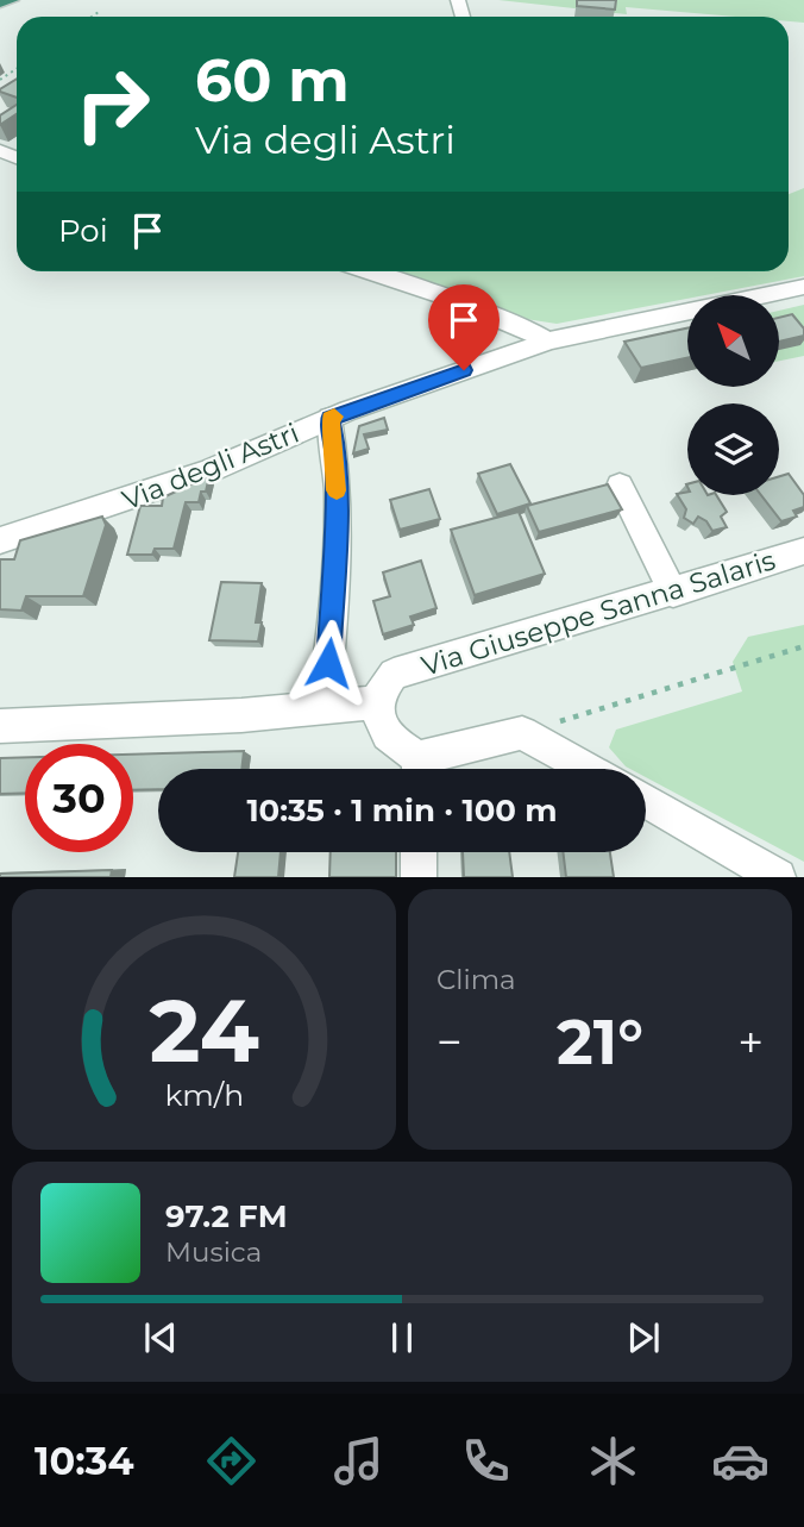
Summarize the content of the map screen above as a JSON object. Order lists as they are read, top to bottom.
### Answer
{
  "streets": {
    "street": ["Via degli Astri", "Via Giuseppe Sanna Salaris"]
  },
  "north": "top left",
  "page": {
    "turn": ["60 m", "Via degli Astri"],
    "then": "Poi",
    "limit": "30",
    "trip": "10:35 · 1 min · 100 m",
    "tile": "Clima",
    "heat": ["−", "21°", "+"],
    "song": ["97.2 FM", "Musica"],
    "tabs": "10:34",
    "gauge": ["24", "km/h"]
  }
}
